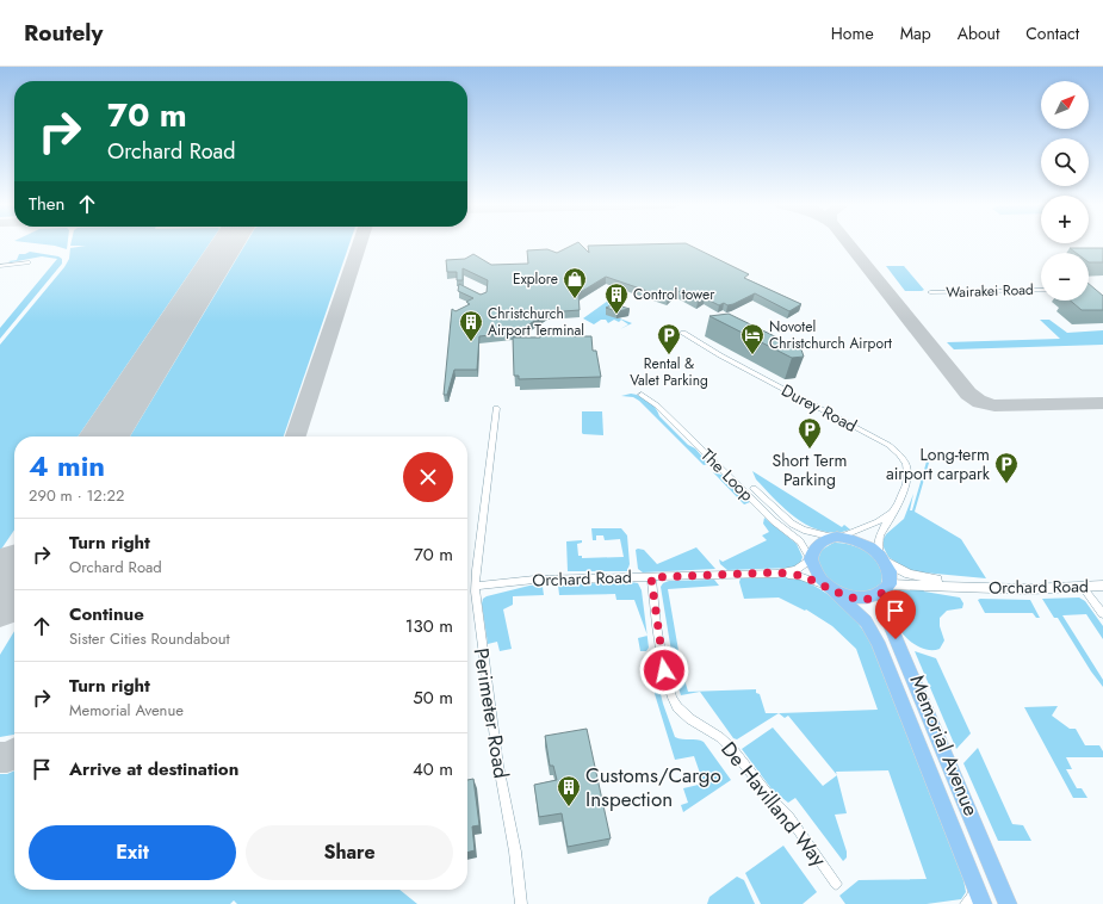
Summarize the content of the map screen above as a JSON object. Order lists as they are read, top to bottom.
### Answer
{
  "streets": {
    "main road": ["Memorial Avenue"],
    "street": [
      "Wairakei Road",
      "Durey Road",
      "The Loop",
      "Orchard Road",
      "Perimeter Road",
      "De Havilland Way"
    ]
  },
  "crossings": [
    ["Durey Road", "The Loop"],
    ["Durey Road", "Orchard Road"],
    ["Durey Road", "Memorial Avenue"],
    ["The Loop", "Orchard Road"],
    ["The Loop", "Memorial Avenue"],
    ["Orchard Road", "Perimeter Road"],
    ["Orchard Road", "Memorial Avenue"],
    ["Orchard Road", "De Havilland Way"]
  ],
  "places": {
    "shop": ["Explore"],
    "building": ["Control tower", "Christchurch Airport Terminal", "Customs/Cargo Inspection"],
    "parking": ["Rental & Valet Parking", "Short Term Parking", "Long-term airport carpark"],
    "hotel": ["Novotel Christchurch Airport"]
  },
  "north": "top right",
  "page": {
    "header": "Routely",
    "nav": [
      "Home",
      "Map",
      "About",
      "Contact"
    ],
    "map_buttons": ["+", "−"],
    "turn": ["70 m", "Orchard Road"],
    "then": "Then",
    "heading": ["4 min", "290 m · 12:22"],
    "list": [
      {
        "name": "Turn right",
        "note": "Orchard Road",
        "value": "70 m"
      },
      {
        "name": "Continue",
        "note": "Sister Cities Roundabout",
        "value": "130 m"
      },
      {
        "name": "Turn right",
        "note": "Memorial Avenue",
        "value": "50 m"
      },
      {
        "name": "Arrive at destination",
        "value": "40 m"
      }
    ],
    "buttons": ["Exit", "Share"]
  }
}
